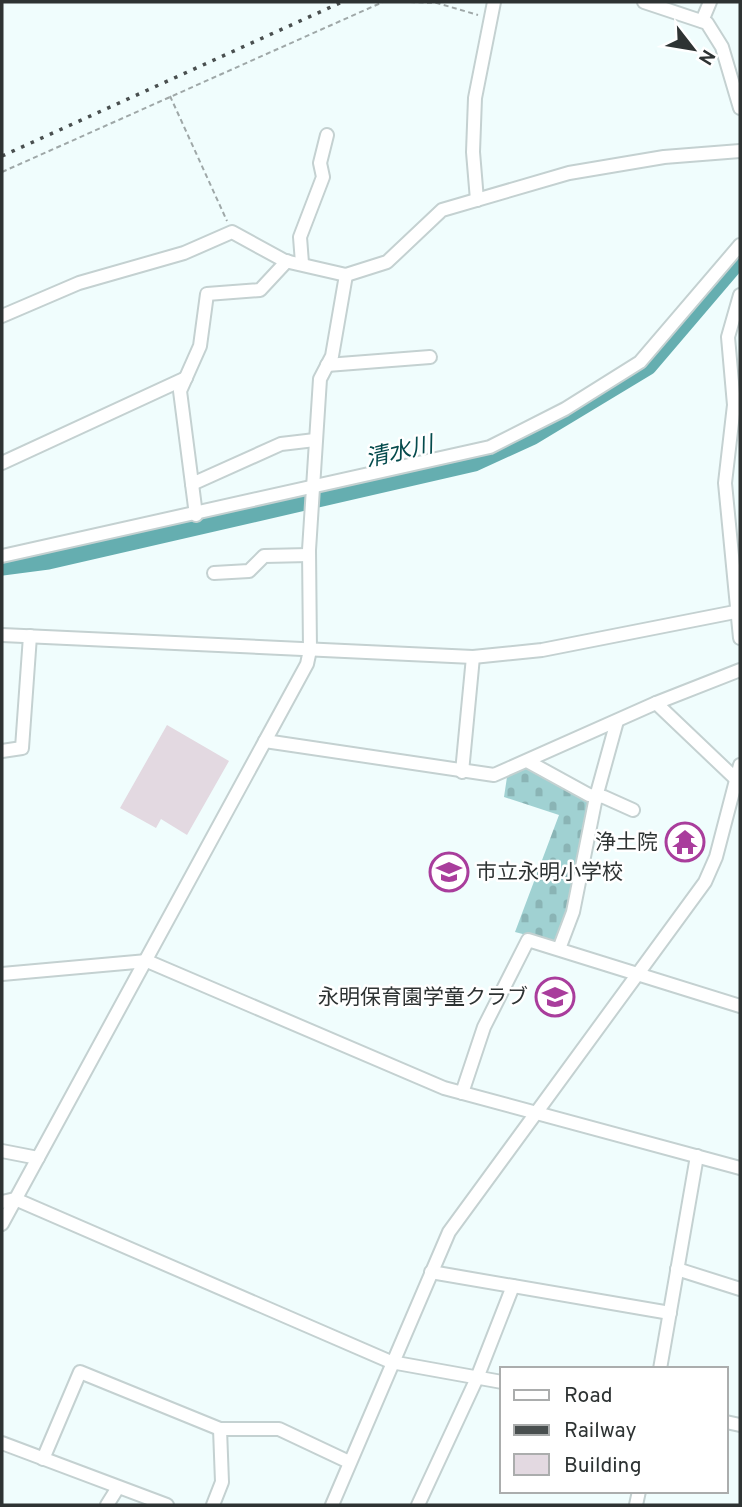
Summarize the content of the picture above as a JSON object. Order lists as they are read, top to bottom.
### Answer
{
  "water": ["清水川"],
  "places": {
    "temple": ["浄土院"],
    "school or university": ["市立永明小学校", "永明保育園学童クラブ"]
  },
  "legend": ["Road", "Railway", "Building"],
  "north": "bottom right"
}
